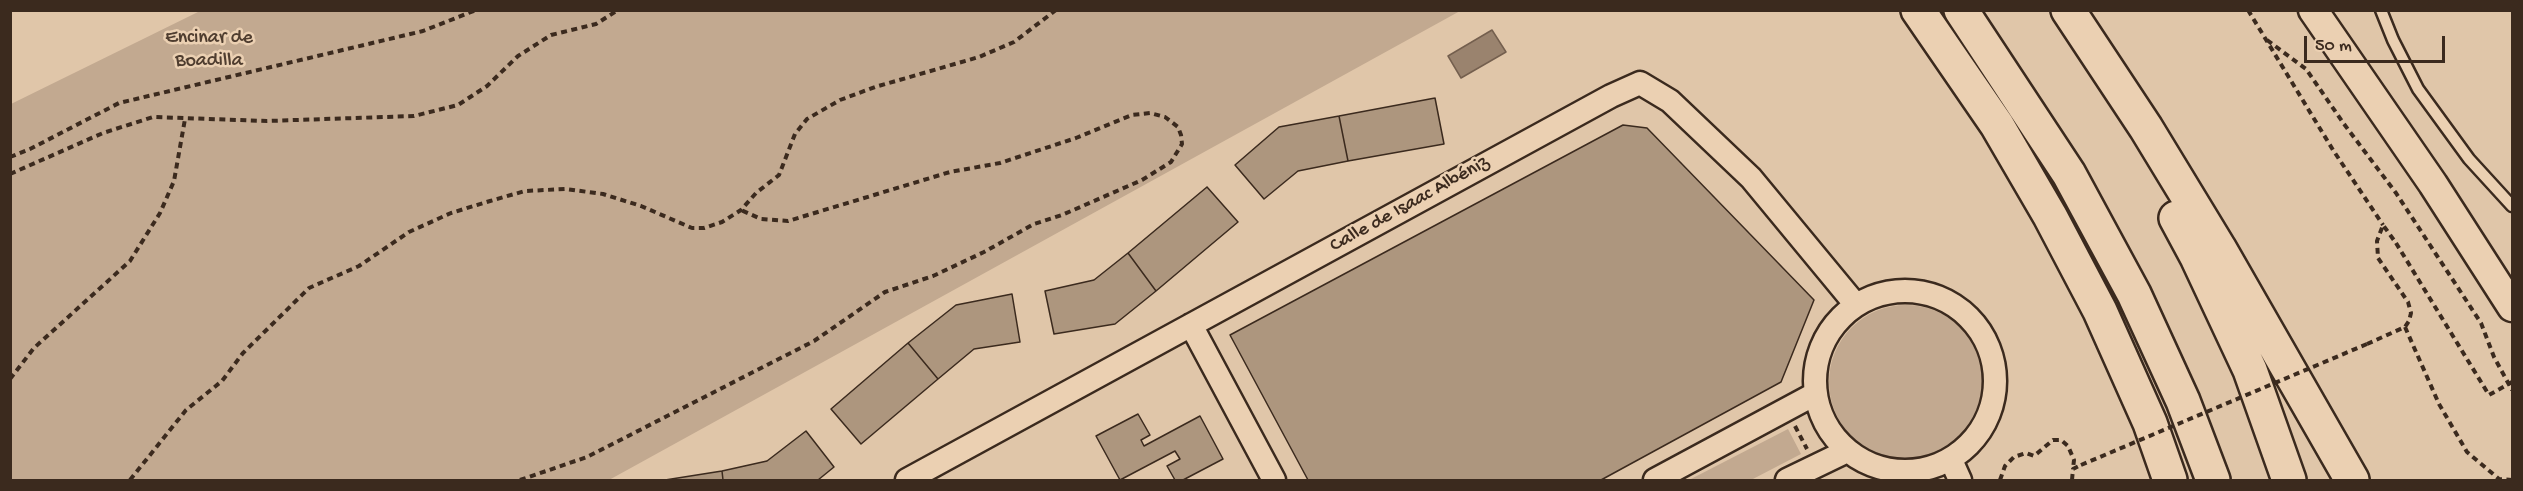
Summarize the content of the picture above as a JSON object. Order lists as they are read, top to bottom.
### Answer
{
  "streets": {
    "street": ["Calle de Isaac Albéniz"]
  },
  "parks": ["Encinar de Boadilla"],
  "scale_bar": "50 m"
}
